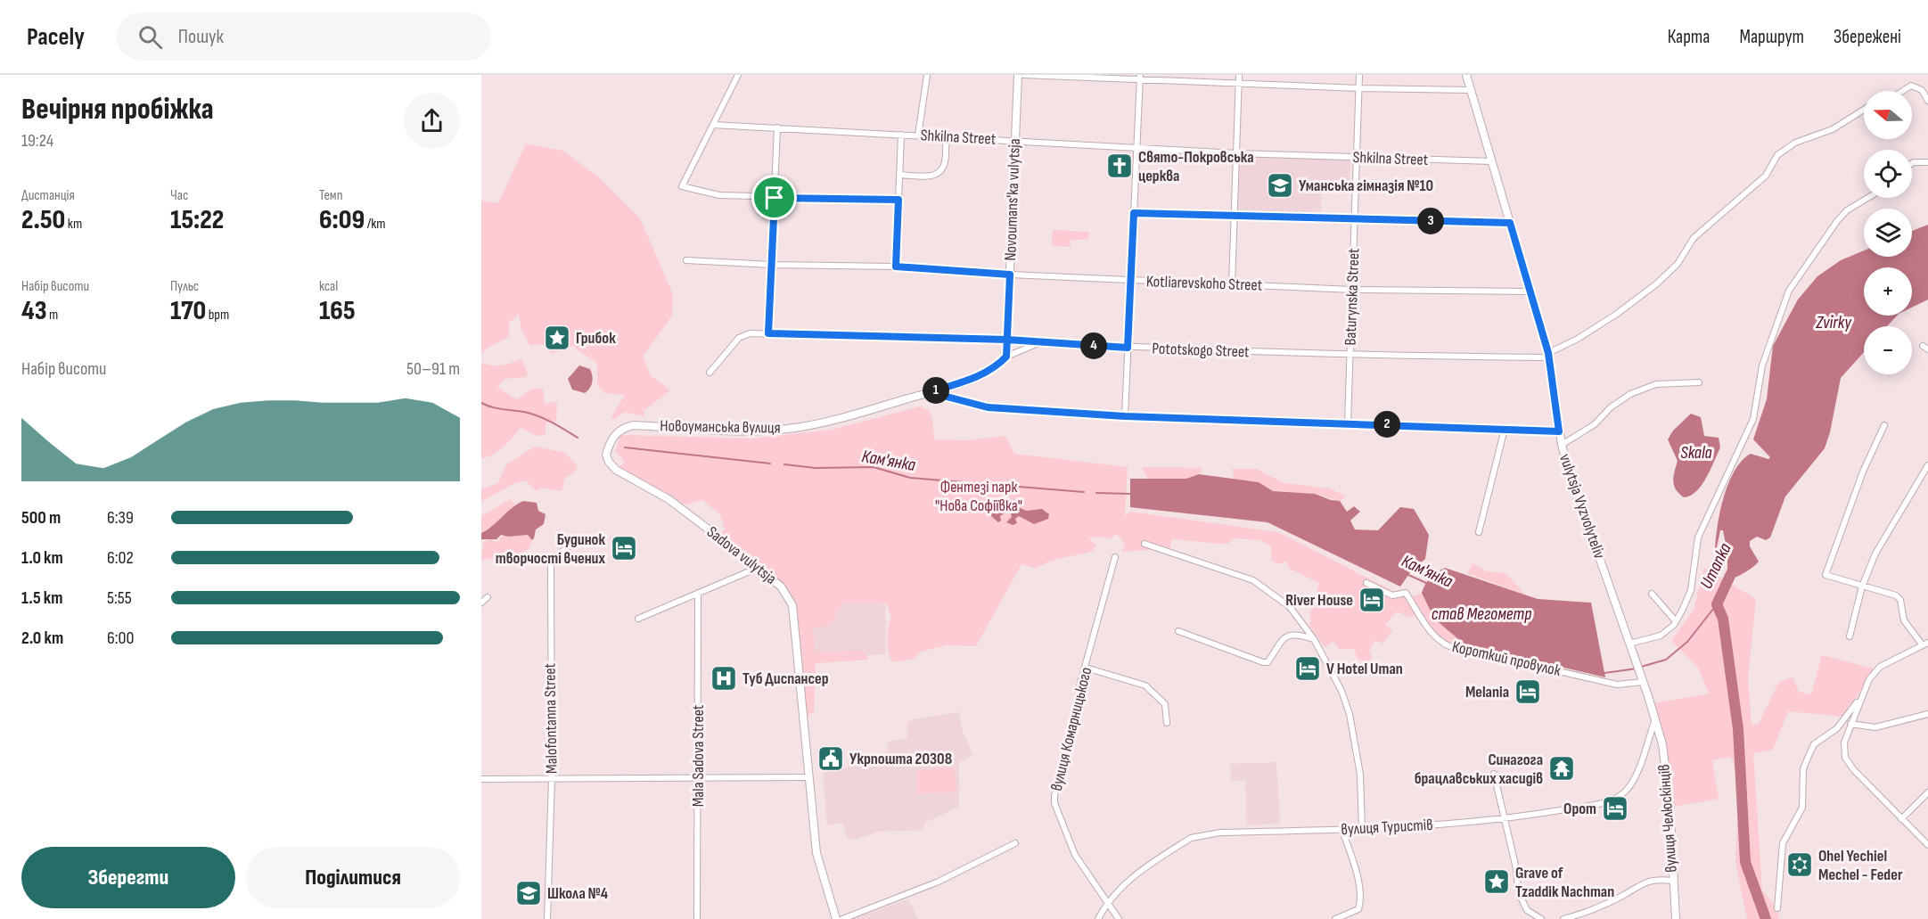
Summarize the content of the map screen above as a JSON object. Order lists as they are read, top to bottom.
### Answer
{
  "streets": {
    "street": [
      "Shkilna Street",
      "Novoumans'ka vulytsja",
      "Kotliarevskoho Street",
      "Baturynska Street",
      "Pototskogo Street",
      "Новоуманська вулиця",
      "vulytsja Vyzvolyteliv",
      "Sadova vulytsja",
      "Короткий провулок",
      "Malofontanna Street",
      "вулиця Комарницького",
      "Mala Sadova Street",
      "вулиця Челюскінців",
      "вулиця Туристів"
    ]
  },
  "crossings": [
    ["Shkilna Street", "Novoumans'ka vulytsja"],
    ["Shkilna Street", "Baturynska Street"],
    ["Shkilna Street", "vulytsja Vyzvolyteliv"],
    ["Novoumans'ka vulytsja", "Kotliarevskoho Street"],
    ["Novoumans'ka vulytsja", "Pototskogo Street"],
    ["Novoumans'ka vulytsja", "Новоуманська вулиця"],
    ["Kotliarevskoho Street", "Baturynska Street"],
    ["Kotliarevskoho Street", "vulytsja Vyzvolyteliv"],
    ["Baturynska Street", "Pototskogo Street"],
    ["Pototskogo Street", "vulytsja Vyzvolyteliv"],
    ["Новоуманська вулиця", "Sadova vulytsja"],
    ["vulytsja Vyzvolyteliv", "Короткий провулок"],
    ["vulytsja Vyzvolyteliv", "вулиця Челюскінців"],
    ["Короткий провулок", "вулиця Челюскінців"],
    ["вулиця Комарницького", "вулиця Туристів"],
    ["вулиця Челюскінців", "вулиця Туристів"]
  ],
  "water": [
    "Zvirky",
    "Skala",
    "Кам'янка",
    "Umanka",
    "став Мегометр"
  ],
  "parks": ["Фентезі парк \"Нова Софіївка\""],
  "places": {
    "church": ["Свято-Покровська церква"],
    "school or university": ["Уманська гімназія №10", "Школа №4"],
    "place": ["Грибок", "Grave of Tzaddik Nachman"],
    "hotel": [
      "Будинок творчості вчених",
      "River House",
      "V Hotel Uman",
      "Melania",
      "Орот"
    ],
    "hospital": ["Туб Диспансер"],
    "public building": ["Укрпошта 20308"],
    "temple": ["Синагога брацлавських хасидів"],
    "synagogue": ["Ohel Yechiel Mechel - Feder"]
  },
  "north": "left",
  "page": {
    "header": "Pacely",
    "search": "Пошук",
    "nav": ["Карта", "Маршрут", "Збережені"],
    "heading": ["Вечірня пробіжка", "19:24"],
    "map_buttons": ["+", "−"],
    "stats": [
      ["Дистанція", "2.50 km"],
      ["Час", "15:22"],
      ["Темп", "6:09 /km"],
      ["Набір висоти", "43 m"],
      ["Пульс", "170 bpm"],
      ["kcal", "165"]
    ],
    "pins": [
      "3",
      "4",
      "1",
      "2"
    ],
    "chart": ["Набір висоти", "50–91 m"],
    "list": [
      {
        "name": "500 m",
        "note": "6:39"
      },
      {
        "name": "1.0 km",
        "note": "6:02"
      },
      {
        "name": "1.5 km",
        "note": "5:55"
      },
      {
        "name": "2.0 km",
        "note": "6:00"
      }
    ],
    "buttons": ["Зберегти", "Поділитися"]
  }
}
